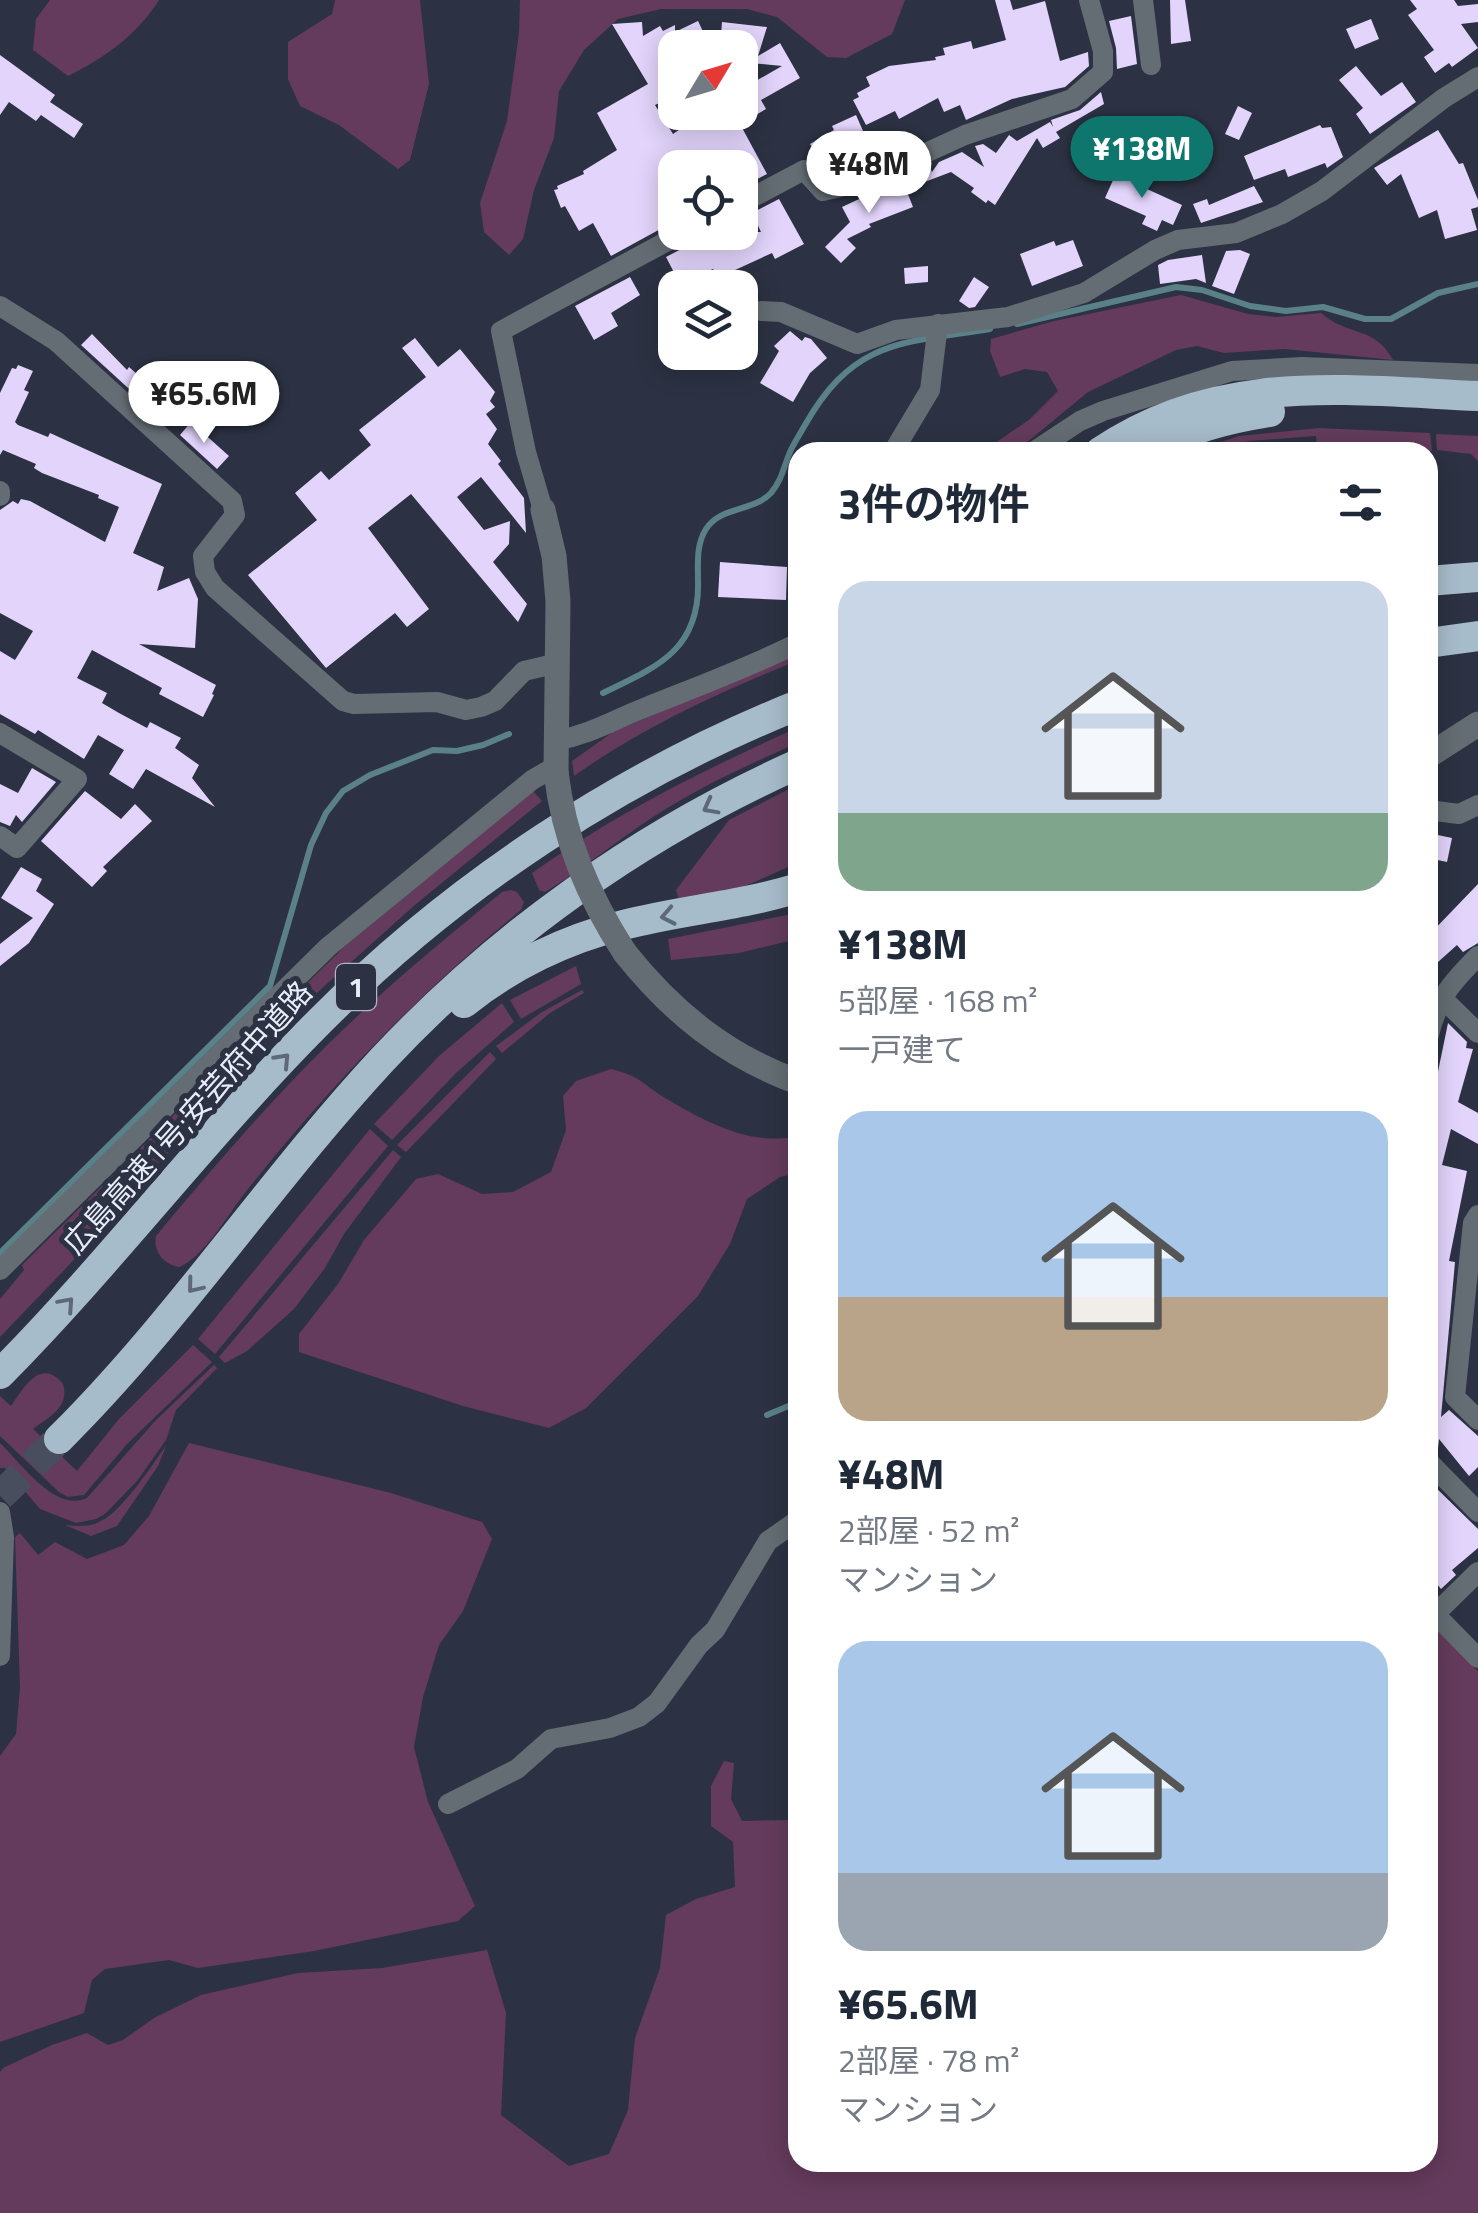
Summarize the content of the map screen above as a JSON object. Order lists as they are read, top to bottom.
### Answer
{
  "streets": {
    "highway": ["1", "広島高速1号;安芸府中道路"]
  },
  "north": "top right",
  "page": {
    "price": ["¥138M", "¥48M", "¥65.6M"],
    "heading": "3件の物件",
    "list": [
      {
        "name": "¥138M",
        "note": "5部屋 · 168 m² · 一戸建て"
      },
      {
        "name": "¥48M",
        "note": "2部屋 · 52 m² · マンション"
      },
      {
        "name": "¥65.6M",
        "note": "2部屋 · 78 m² · マンション"
      }
    ]
  }
}
